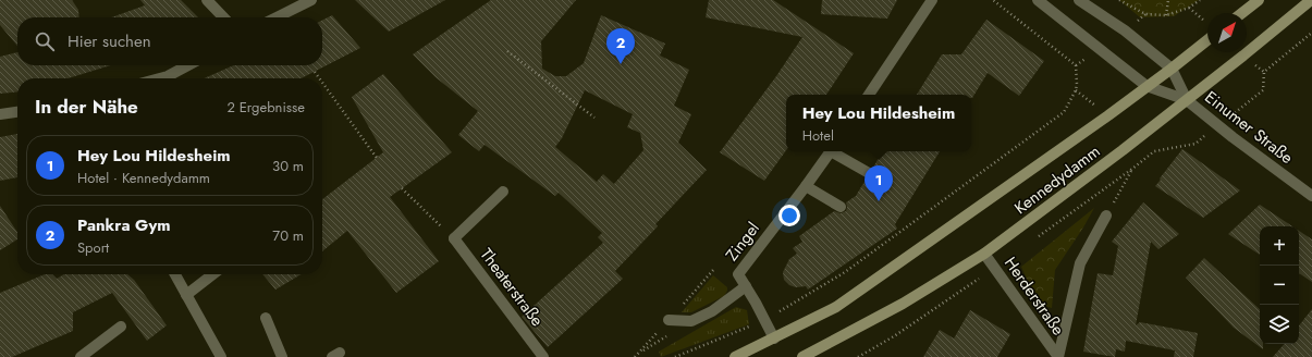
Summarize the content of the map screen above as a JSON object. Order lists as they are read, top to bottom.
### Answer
{
  "streets": {
    "main road": ["Kennedydamm"],
    "street": [
      "Einumer Straße",
      "Zingel",
      "Theaterstraße",
      "Herderstraße"
    ]
  },
  "crossings": [
    ["Einumer Straße", "Kennedydamm"],
    ["Kennedydamm", "Zingel"],
    ["Kennedydamm", "Herderstraße"]
  ],
  "north": "top right",
  "page": {
    "search": "Hier suchen",
    "pins": ["2", "1"],
    "heading": ["In der Nähe", "2 Ergebnisse"],
    "popup": ["Hey Lou Hildesheim", "Hotel"],
    "list": [
      {
        "mark": "1",
        "name": "Hey Lou Hildesheim",
        "note": "Hotel · Kennedydamm",
        "value": "30 m"
      },
      {
        "mark": "2",
        "name": "Pankra Gym",
        "note": "Sport",
        "value": "70 m"
      }
    ],
    "map_buttons": ["+", "−"]
  }
}
